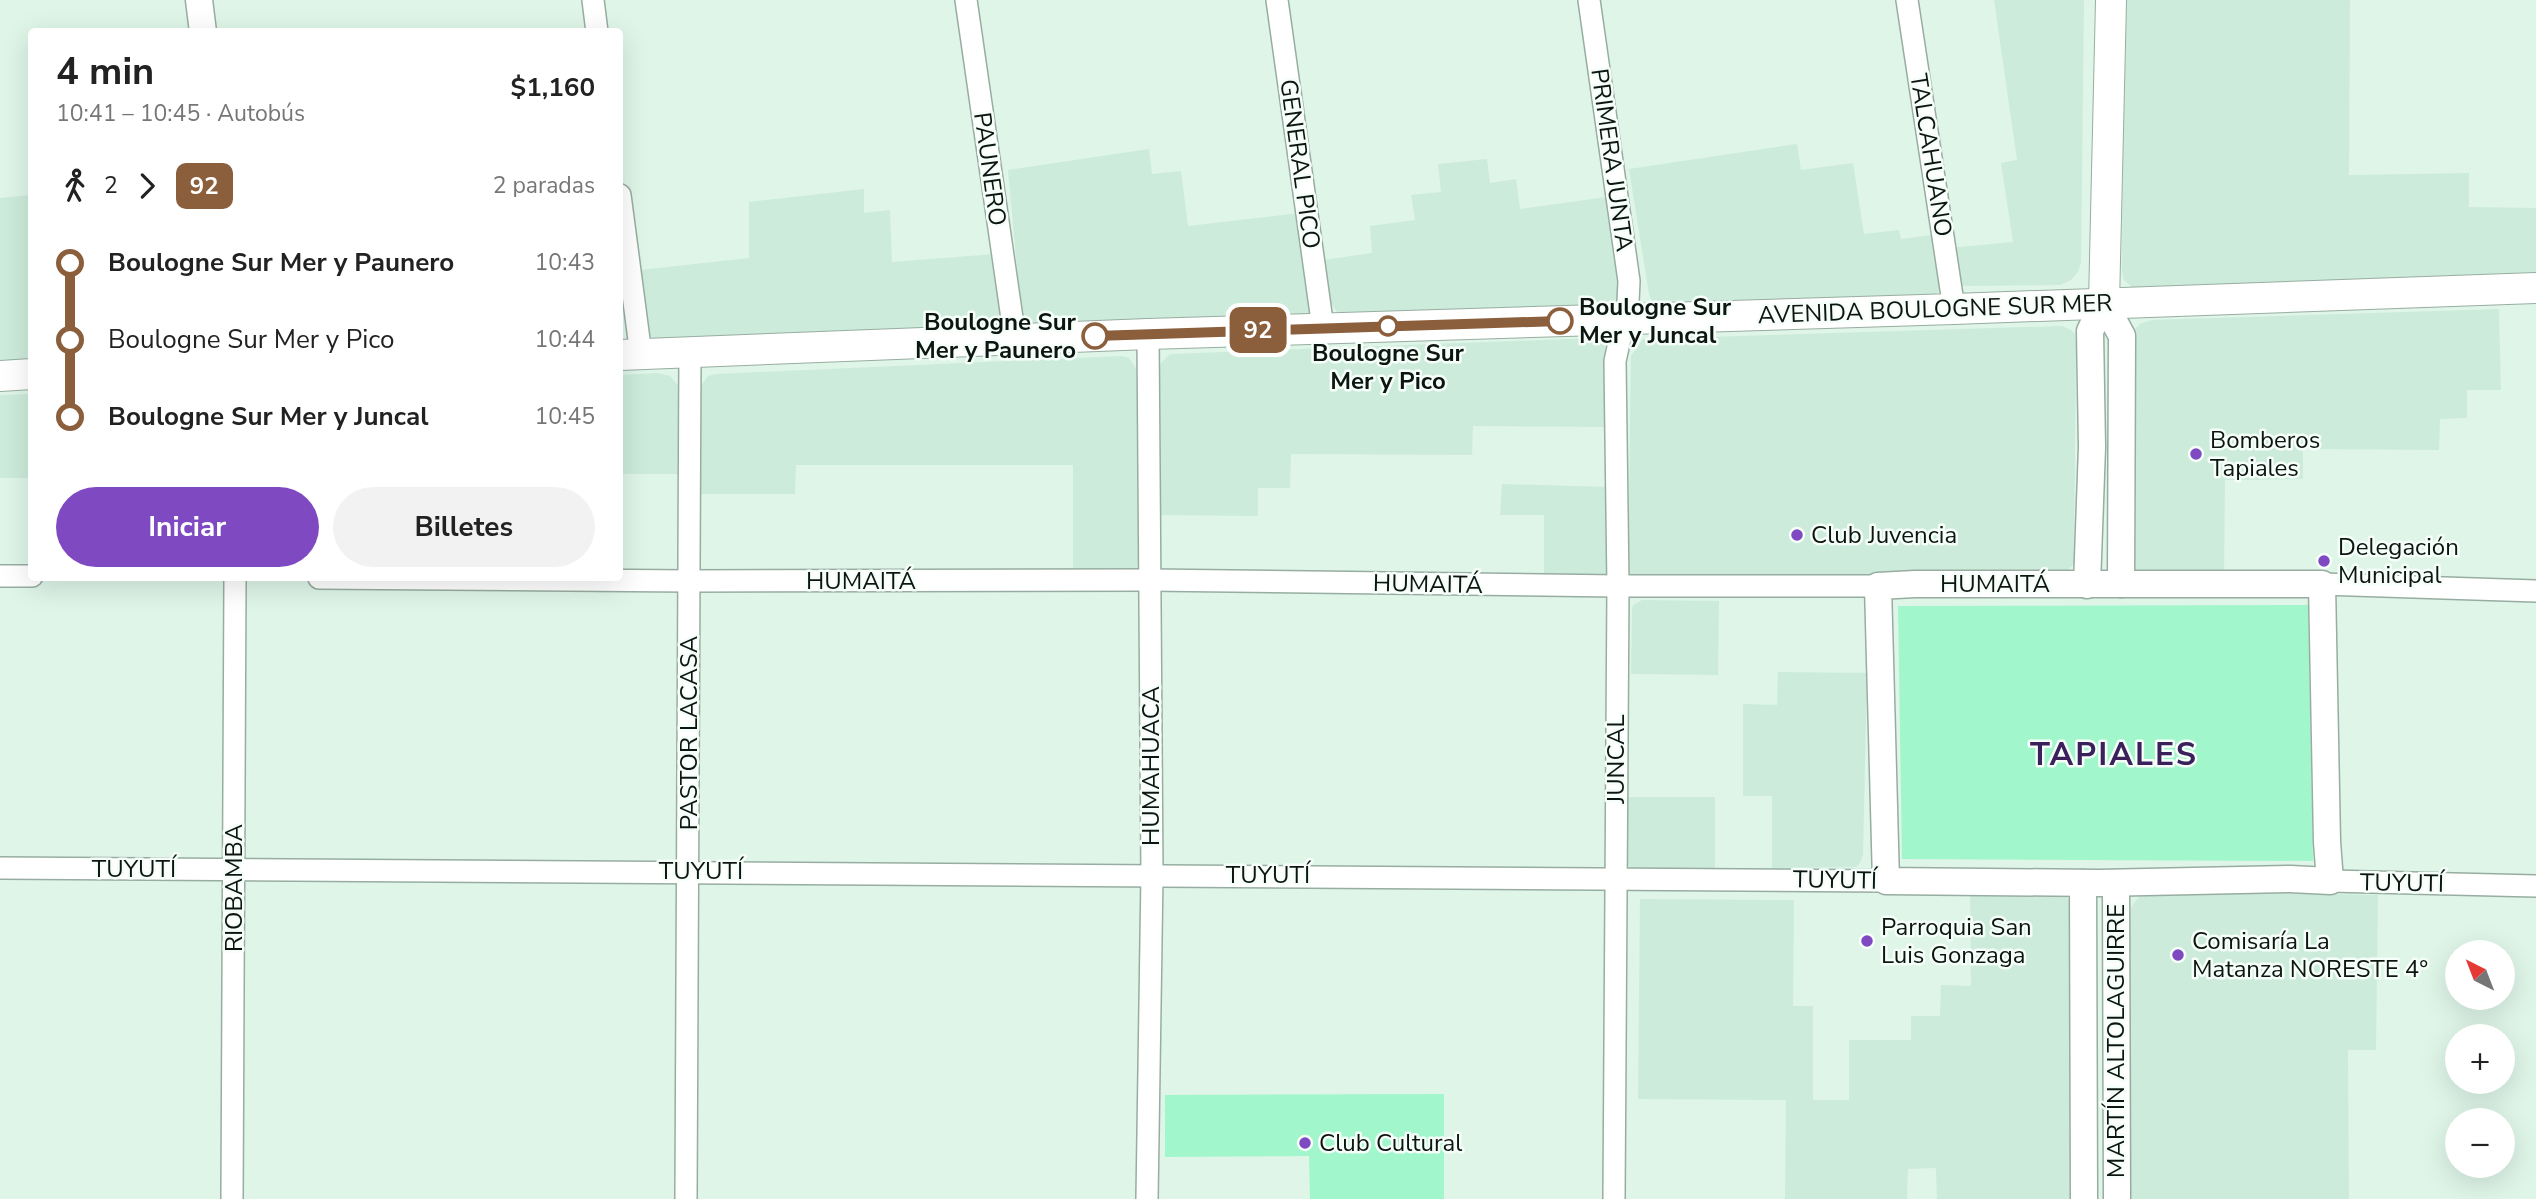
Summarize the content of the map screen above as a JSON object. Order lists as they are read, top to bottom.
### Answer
{
  "streets": {
    "main road": ["AVENIDA BOULOGNE SUR MER"],
    "street": [
      "TALCAHUANO",
      "PRIMERA JUNTA",
      "GENERAL PICO",
      "PAUNERO",
      "HUMAITÁ",
      "PASTOR LACASA",
      "JUNCAL",
      "HUMAHUACA",
      "TUYUTÍ",
      "RIOBAMBA",
      "MARTÍN ALTOLAGUIRRE"
    ]
  },
  "crossings": [
    ["TALCAHUANO", "AVENIDA BOULOGNE SUR MER"],
    ["PRIMERA JUNTA", "AVENIDA BOULOGNE SUR MER"],
    ["PRIMERA JUNTA", "JUNCAL"],
    ["GENERAL PICO", "AVENIDA BOULOGNE SUR MER"],
    ["PAUNERO", "AVENIDA BOULOGNE SUR MER"],
    ["AVENIDA BOULOGNE SUR MER", "PASTOR LACASA"],
    ["AVENIDA BOULOGNE SUR MER", "JUNCAL"],
    ["AVENIDA BOULOGNE SUR MER", "HUMAHUACA"],
    ["HUMAITÁ", "PASTOR LACASA"],
    ["HUMAITÁ", "JUNCAL"],
    ["HUMAITÁ", "HUMAHUACA"],
    ["PASTOR LACASA", "TUYUTÍ"],
    ["JUNCAL", "TUYUTÍ"],
    ["HUMAHUACA", "TUYUTÍ"],
    ["TUYUTÍ", "RIOBAMBA"],
    ["TUYUTÍ", "MARTÍN ALTOLAGUIRRE"]
  ],
  "districts": ["TAPIALES"],
  "places": [
    "Boulogne Sur Mer y Juncal",
    "Boulogne Sur Mer y Pico",
    "Boulogne Sur Mer y Paunero",
    "Bomberos Tapiales",
    "Club Juvencia",
    "Delegación Municipal",
    "Parroquia San Luis Gonzaga",
    "Comisaría La Matanza NORESTE 4°",
    "Club Cultural"
  ],
  "lines": ["bus line 92"],
  "north": "top left",
  "page": {
    "on_map": "92",
    "heading": ["4 min", "10:41 – 10:45 · Autobús", "$1,160"],
    "legs": ["2", "92", "2 paradas"],
    "list": [
      {
        "name": "Boulogne Sur Mer y Paunero",
        "value": "10:43"
      },
      {
        "name": "Boulogne Sur Mer y Pico",
        "value": "10:44"
      },
      {
        "name": "Boulogne Sur Mer y Juncal",
        "value": "10:45"
      }
    ],
    "buttons": ["Iniciar", "Billetes"],
    "map_buttons": ["+", "−"]
  }
}
